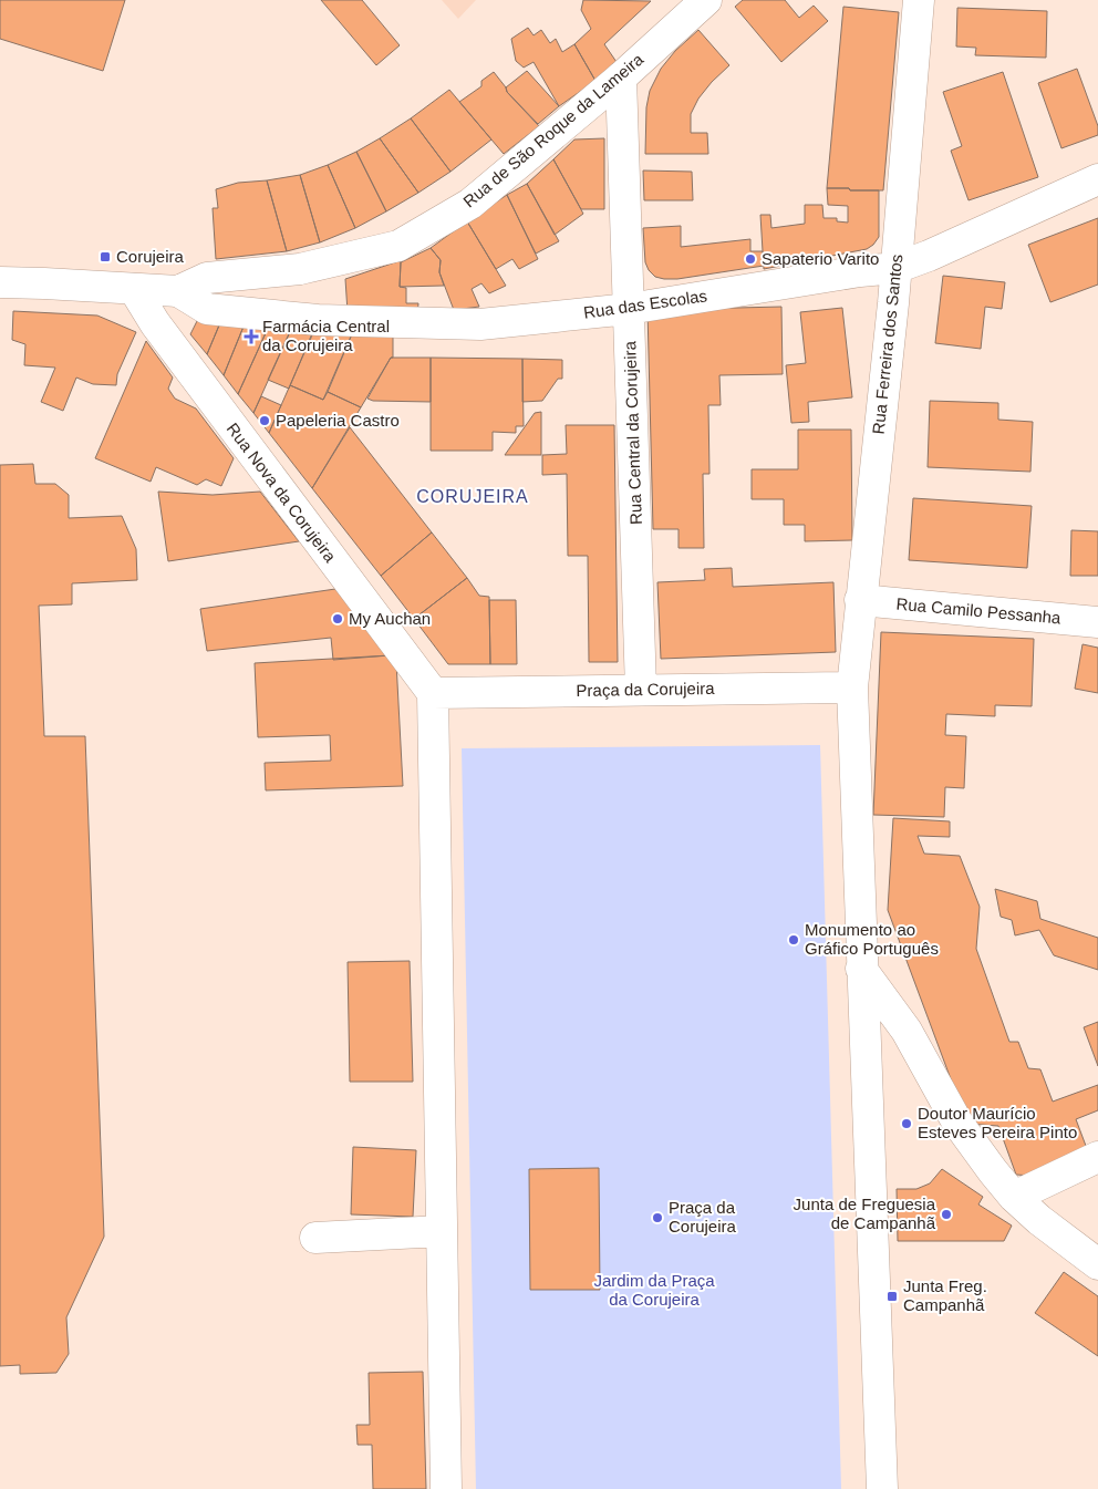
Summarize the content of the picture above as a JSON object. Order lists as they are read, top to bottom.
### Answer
{
  "streets": {
    "street": [
      "Rua de São Roque da Lameira",
      "Rua das Escolas",
      "Rua Ferreira dos Santos",
      "Rua Central da Corujeira",
      "Rua Nova da Corujeira",
      "Rua Camilo Pessanha",
      "Praça da Corujeira"
    ]
  },
  "crossings": [
    ["Rua de São Roque da Lameira", "Rua das Escolas"],
    ["Rua de São Roque da Lameira", "Rua Central da Corujeira"],
    ["Rua de São Roque da Lameira", "Rua Nova da Corujeira"],
    ["Rua das Escolas", "Rua Ferreira dos Santos"],
    ["Rua das Escolas", "Rua Central da Corujeira"],
    ["Rua Ferreira dos Santos", "Rua Camilo Pessanha"],
    ["Rua Ferreira dos Santos", "Praça da Corujeira"],
    ["Rua Central da Corujeira", "Praça da Corujeira"],
    ["Rua Nova da Corujeira", "Praça da Corujeira"]
  ],
  "districts": ["CORUJEIRA"],
  "parks": ["Jardim da Praça da Corujeira"],
  "places": {
    "transit": ["Corujeira", "Junta Freg. Campanhã"],
    "other": [
      "Sapaterio Varito",
      "Papeleria Castro",
      "My Auchan",
      "Monumento ao Gráfico Português",
      "Doutor Maurício Esteves Pereira Pinto",
      "Junta de Freguesia de Campanhã",
      "Praça da Corujeira"
    ],
    "health": ["Farmácia Central da Corujeira"]
  }
}
